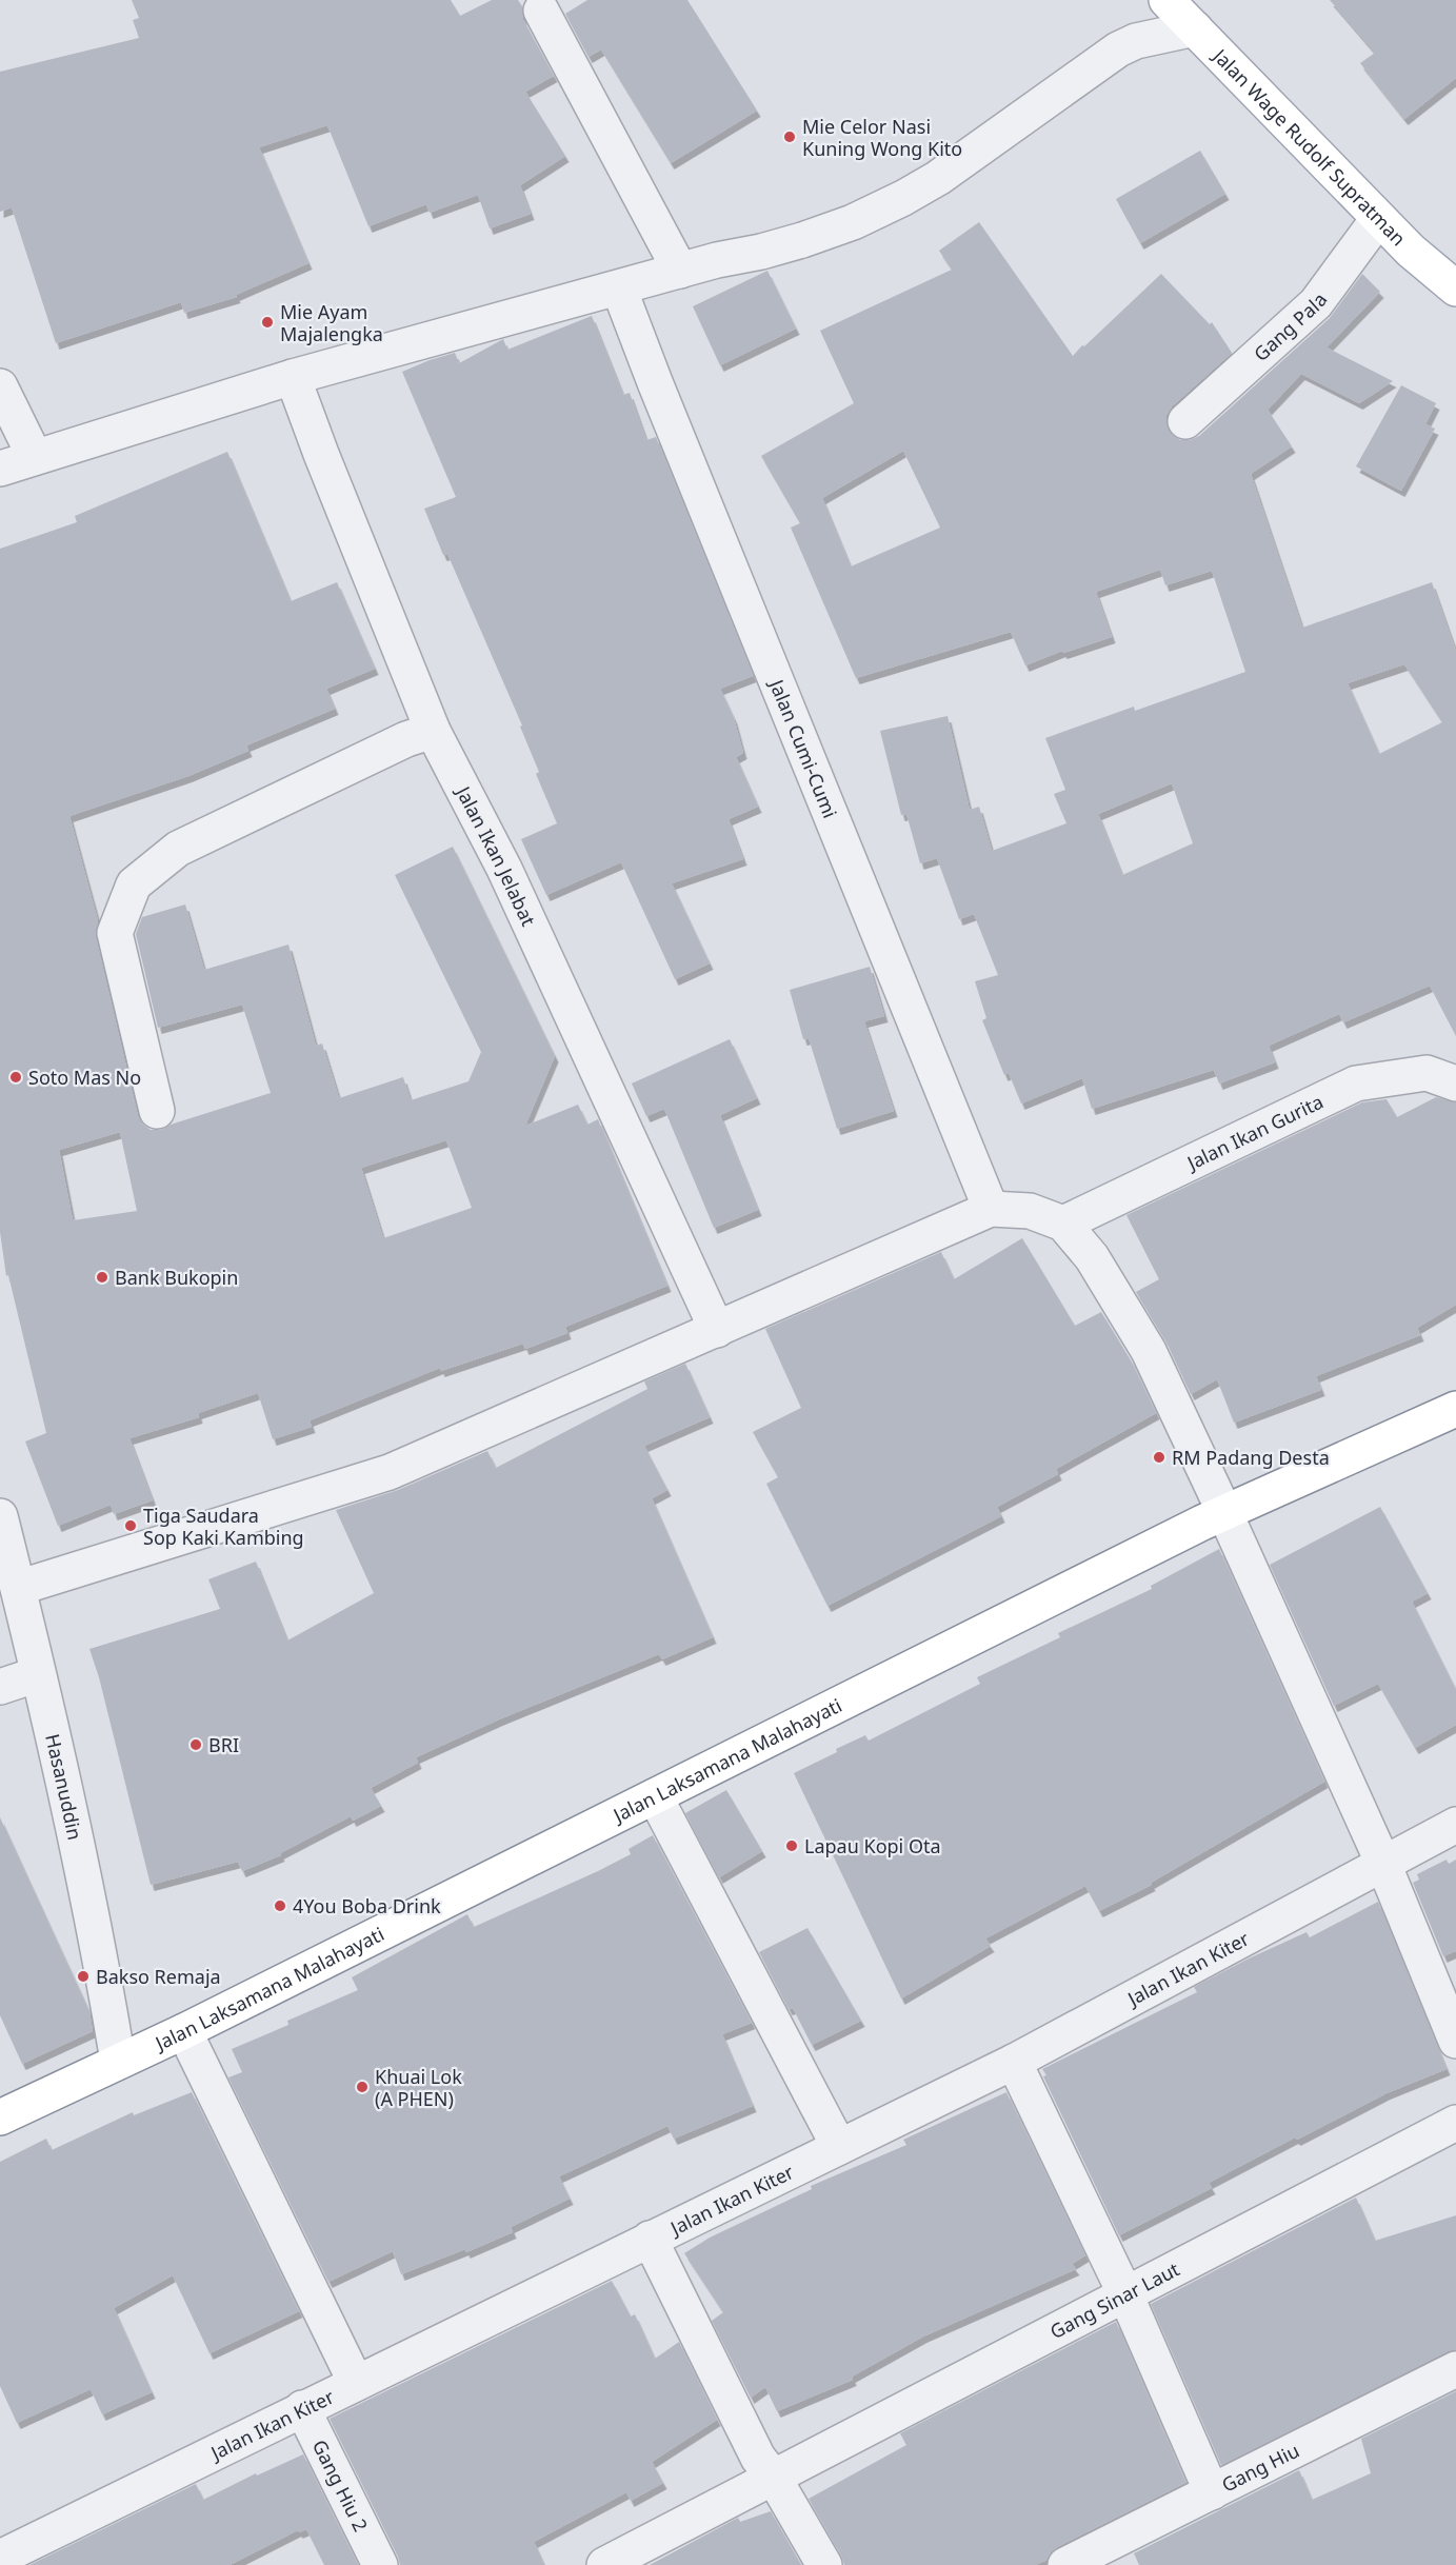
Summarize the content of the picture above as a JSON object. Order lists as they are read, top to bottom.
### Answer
{
  "streets": {
    "main road": ["Jalan Wage Rudolf Supratman", "Jalan Laksamana Malahayati"],
    "street": [
      "Gang Pala",
      "Jalan Cumi-Cumi",
      "Jalan Ikan Jelabat",
      "Jalan Ikan Gurita",
      "Hasanuddin",
      "Jalan Ikan Kiter",
      "Gang Sinar Laut",
      "Gang Hiu",
      "Gang Hiu 2"
    ]
  },
  "crossings": [
    ["Jalan Wage Rudolf Supratman", "Gang Pala"],
    ["Jalan Laksamana Malahayati", "Hasanuddin"],
    ["Jalan Ikan Kiter", "Gang Hiu 2"]
  ],
  "places": [
    "Mie Celor Nasi Kuning Wong Kito",
    "Mie Ayam Majalengka",
    "Soto Mas No",
    "Bank Bukopin",
    "RM Padang Desta",
    "Tiga Saudara Sop Kaki Kambing",
    "BRI",
    "Lapau Kopi Ota",
    "4You Boba Drink",
    "Bakso Remaja",
    "Khuai Lok (A PHEN)"
  ]
}
